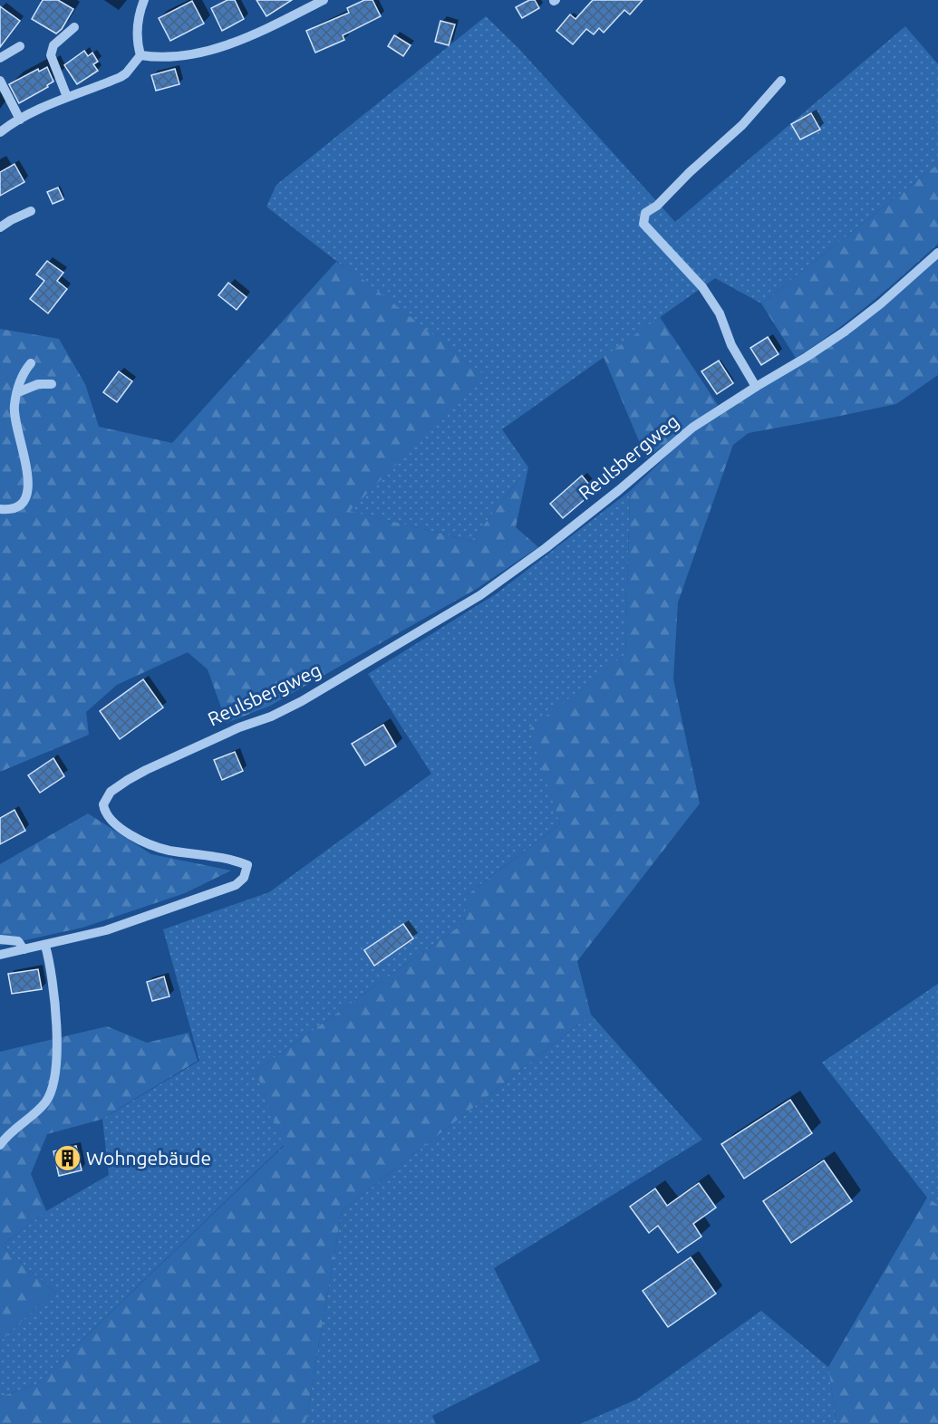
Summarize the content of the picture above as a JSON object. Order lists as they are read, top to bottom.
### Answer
{
  "streets": {
    "street": ["Reulsbergweg"]
  },
  "places": {
    "building": ["Wohngebäude"]
  }
}
